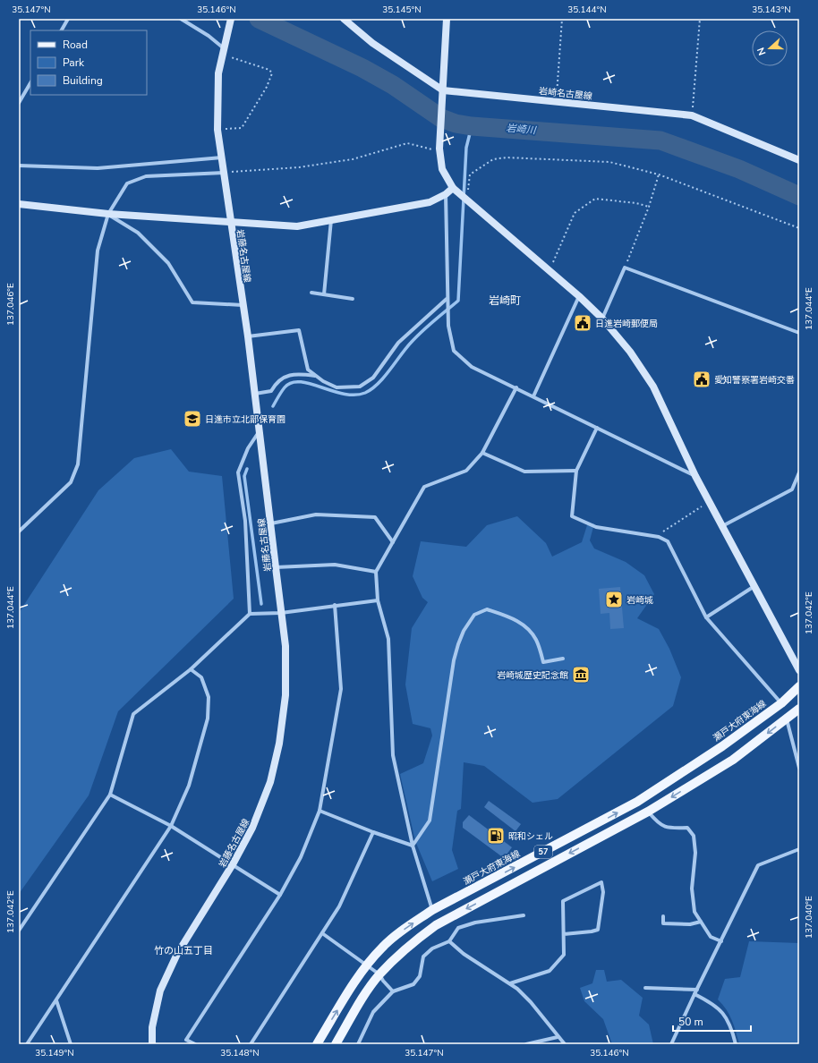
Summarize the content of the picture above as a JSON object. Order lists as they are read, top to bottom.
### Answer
{
  "streets": {
    "main road": [
      "岩崎名古屋線",
      "岩藤名古屋線",
      "瀬戸大府東海線",
      "57"
    ]
  },
  "districts": ["岩崎町", "竹の山五丁目"],
  "water": ["岩崎川"],
  "places": {
    "public building": ["日進岩崎郵便局", "愛知警察署岩崎交番"],
    "school or university": ["日進市立北部保育園"],
    "place": ["岩崎城"],
    "museum": ["岩崎城歴史記念館"],
    "fuel station": ["昭和シェル"]
  },
  "legend": ["Road", "Park", "Building"],
  "scale_bar": "50 m",
  "north": "left",
  "coordinates": [
    "35.147°N",
    "35.146°N",
    "35.145°N",
    "35.144°N",
    "35.143°N",
    "137.046°E",
    "137.044°E",
    "137.042°E",
    "137.040°E",
    "35.149°N",
    "35.148°N"
  ]
}
